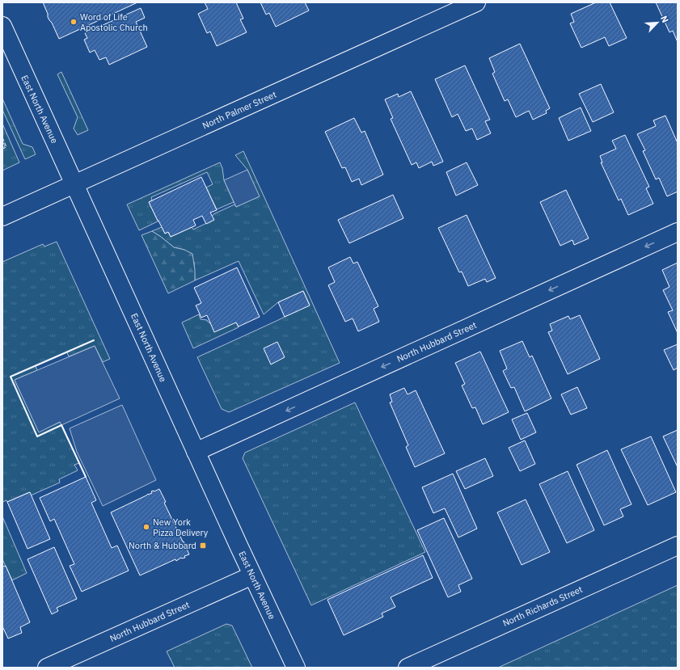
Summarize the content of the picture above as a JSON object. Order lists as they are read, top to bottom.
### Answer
{
  "streets": {
    "street": [
      "East North Avenue",
      "North Palmer Street",
      "North Hubbard Street",
      "North Richards Street"
    ]
  },
  "crossings": [
    ["East North Avenue", "North Palmer Street"],
    ["East North Avenue", "North Hubbard Street"]
  ],
  "one_way": ["North Hubbard Street"],
  "places": {
    "other": ["Word of Life Apostolic Church", "New York Pizza Delivery"],
    "transit": ["North & Hubbard"]
  },
  "north": "top right"
}
